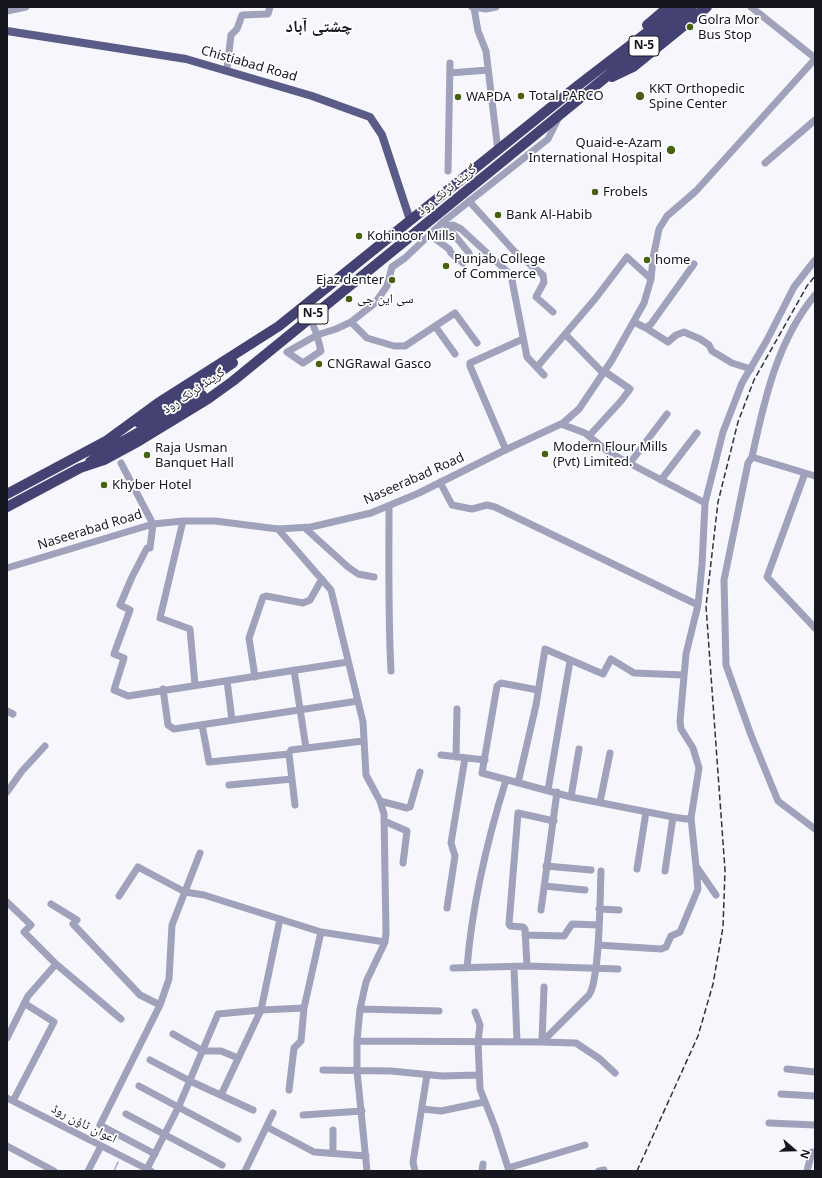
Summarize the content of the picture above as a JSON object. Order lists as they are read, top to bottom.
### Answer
{
  "streets": {
    "highway": ["N-5", "گرینڈ ٹرنک روڈ"],
    "main road": ["Chistiabad Road"],
    "street": ["Naseerabad Road", "اعوان ٹاؤن روڈ"]
  },
  "crossings": [
    ["Chistiabad Road", "گرینڈ ٹرنک روڈ"]
  ],
  "districts": ["چشتی آباد"],
  "places": [
    "Golra Mor Bus Stop",
    "Total PARCO",
    "KKT Orthopedic Spine Center",
    "WAPDA",
    "Quaid-e-Azam International Hospital",
    "Frobels",
    "Bank Al-Habib",
    "Kohinoor Mills",
    "home",
    "Punjab College of Commerce",
    "Ejaz denter",
    "سی این جی",
    "CNGRawal Gasco",
    "Modern Flour Mills (Pvt) Limited.",
    "Raja Usman Banquet Hall",
    "Khyber Hotel"
  ],
  "north": "right"
}
